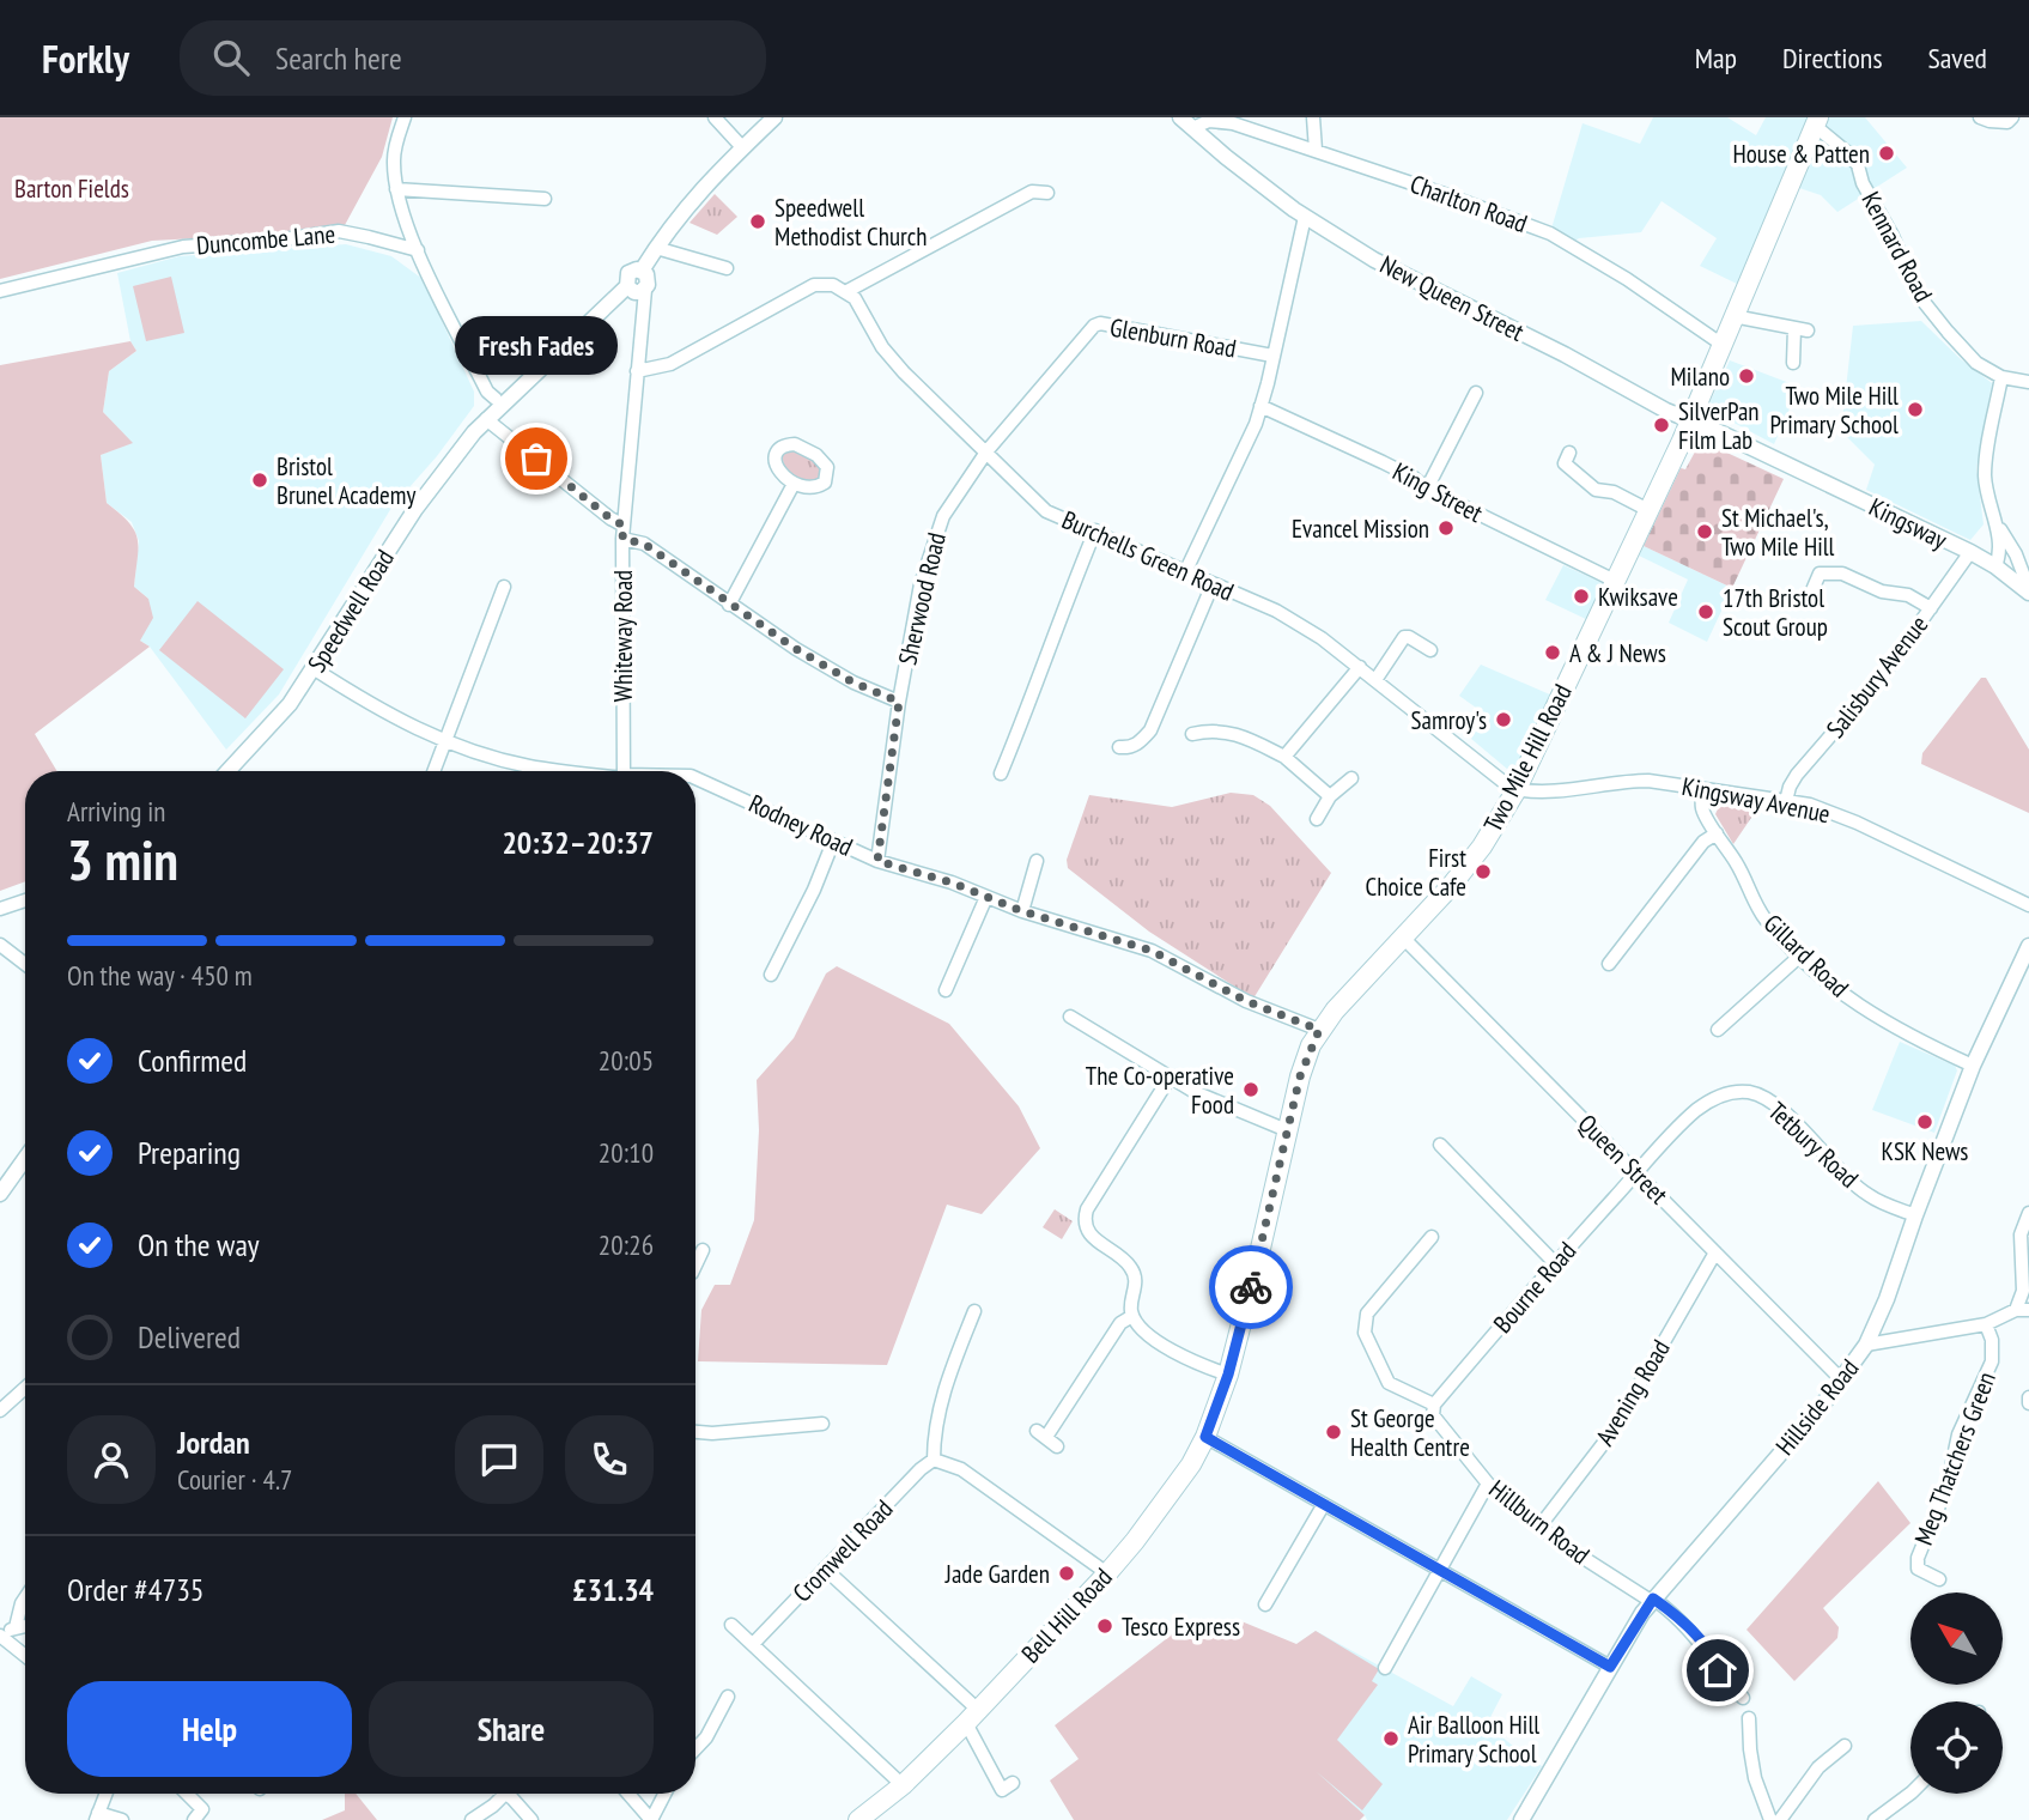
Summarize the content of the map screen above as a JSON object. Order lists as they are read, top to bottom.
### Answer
{
  "streets": {
    "main road": ["Two Mile Hill Road", "Bell Hill Road"],
    "street": [
      "Charlton Road",
      "Duncombe Lane",
      "Kennard Road",
      "New Queen Street",
      "Glenburn Road",
      "King Street",
      "Kingsway",
      "Burchells Green Road",
      "Sherwood Road",
      "Speedwell Road",
      "Whiteway Road",
      "Salisbury Avenue",
      "Kingsway Avenue",
      "Rodney Road",
      "Gillard Road",
      "Tetbury Road",
      "Queen Street",
      "Bourne Road",
      "Avening Road",
      "Hillside Road",
      "Meg Thatchers Green",
      "Hillburn Road",
      "Cromwell Road"
    ]
  },
  "crossings": [
    ["Charlton Road", "New Queen Street"],
    ["Charlton Road", "Two Mile Hill Road"],
    ["Kennard Road", "Two Mile Hill Road"],
    ["New Queen Street", "Glenburn Road"],
    ["New Queen Street", "Kingsway"],
    ["New Queen Street", "Two Mile Hill Road"],
    ["Glenburn Road", "Burchells Green Road"],
    ["Glenburn Road", "Sherwood Road"],
    ["King Street", "Two Mile Hill Road"],
    ["Kingsway", "Salisbury Avenue"],
    ["Kingsway", "Two Mile Hill Road"],
    ["Burchells Green Road", "Sherwood Road"],
    ["Burchells Green Road", "Two Mile Hill Road"],
    ["Burchells Green Road", "Kingsway Avenue"],
    ["Sherwood Road", "Rodney Road"],
    ["Speedwell Road", "Whiteway Road"],
    ["Speedwell Road", "Rodney Road"],
    ["Salisbury Avenue", "Kingsway Avenue"],
    ["Two Mile Hill Road", "Kingsway Avenue"],
    ["Two Mile Hill Road", "Rodney Road"],
    ["Two Mile Hill Road", "Queen Street"],
    ["Two Mile Hill Road", "Bell Hill Road"],
    ["Kingsway Avenue", "Gillard Road"],
    ["Gillard Road", "Hillside Road"],
    ["Tetbury Road", "Queen Street"],
    ["Tetbury Road", "Bourne Road"],
    ["Tetbury Road", "Hillside Road"],
    ["Queen Street", "Bourne Road"],
    ["Queen Street", "Avening Road"],
    ["Queen Street", "Hillside Road"],
    ["Bourne Road", "Hillburn Road"],
    ["Avening Road", "Hillburn Road"],
    ["Hillside Road", "Hillburn Road"]
  ],
  "parks": ["Barton Fields"],
  "places": [
    "House & Patten",
    "Speedwell Methodist Church",
    "Milano",
    "Two Mile Hill Primary School",
    "SilverPan Film Lab",
    "Fresh Fades",
    "Bristol Brunel Academy",
    "Evancel Mission",
    "St Michael's, Two Mile Hill",
    "Kwiksave",
    "17th Bristol Scout Group",
    "A & J News",
    "Samroy's",
    "First Choice Cafe",
    "The Co-operative Food",
    "KSK News",
    "St George Health Centre",
    "Jade Garden",
    "Tesco Express",
    "Air Balloon Hill Primary School"
  ],
  "north": "top left",
  "page": {
    "header": "Forkly",
    "search": "Search here",
    "nav": ["Map", "Directions", "Saved"],
    "bubble": "Fresh Fades",
    "heading": ["3 min", "Arriving in", "20:32–20:37"],
    "panel": [
      "Jordan",
      "Courier · 4.7",
      "Order #4735",
      "£31.34"
    ],
    "bar": "On the way · 450 m",
    "list": [
      ["Confirmed", "20:05"],
      ["Preparing", "20:10"],
      ["On the way", "20:26"],
      "Delivered"
    ],
    "buttons": ["Help", "Share"]
  }
}
